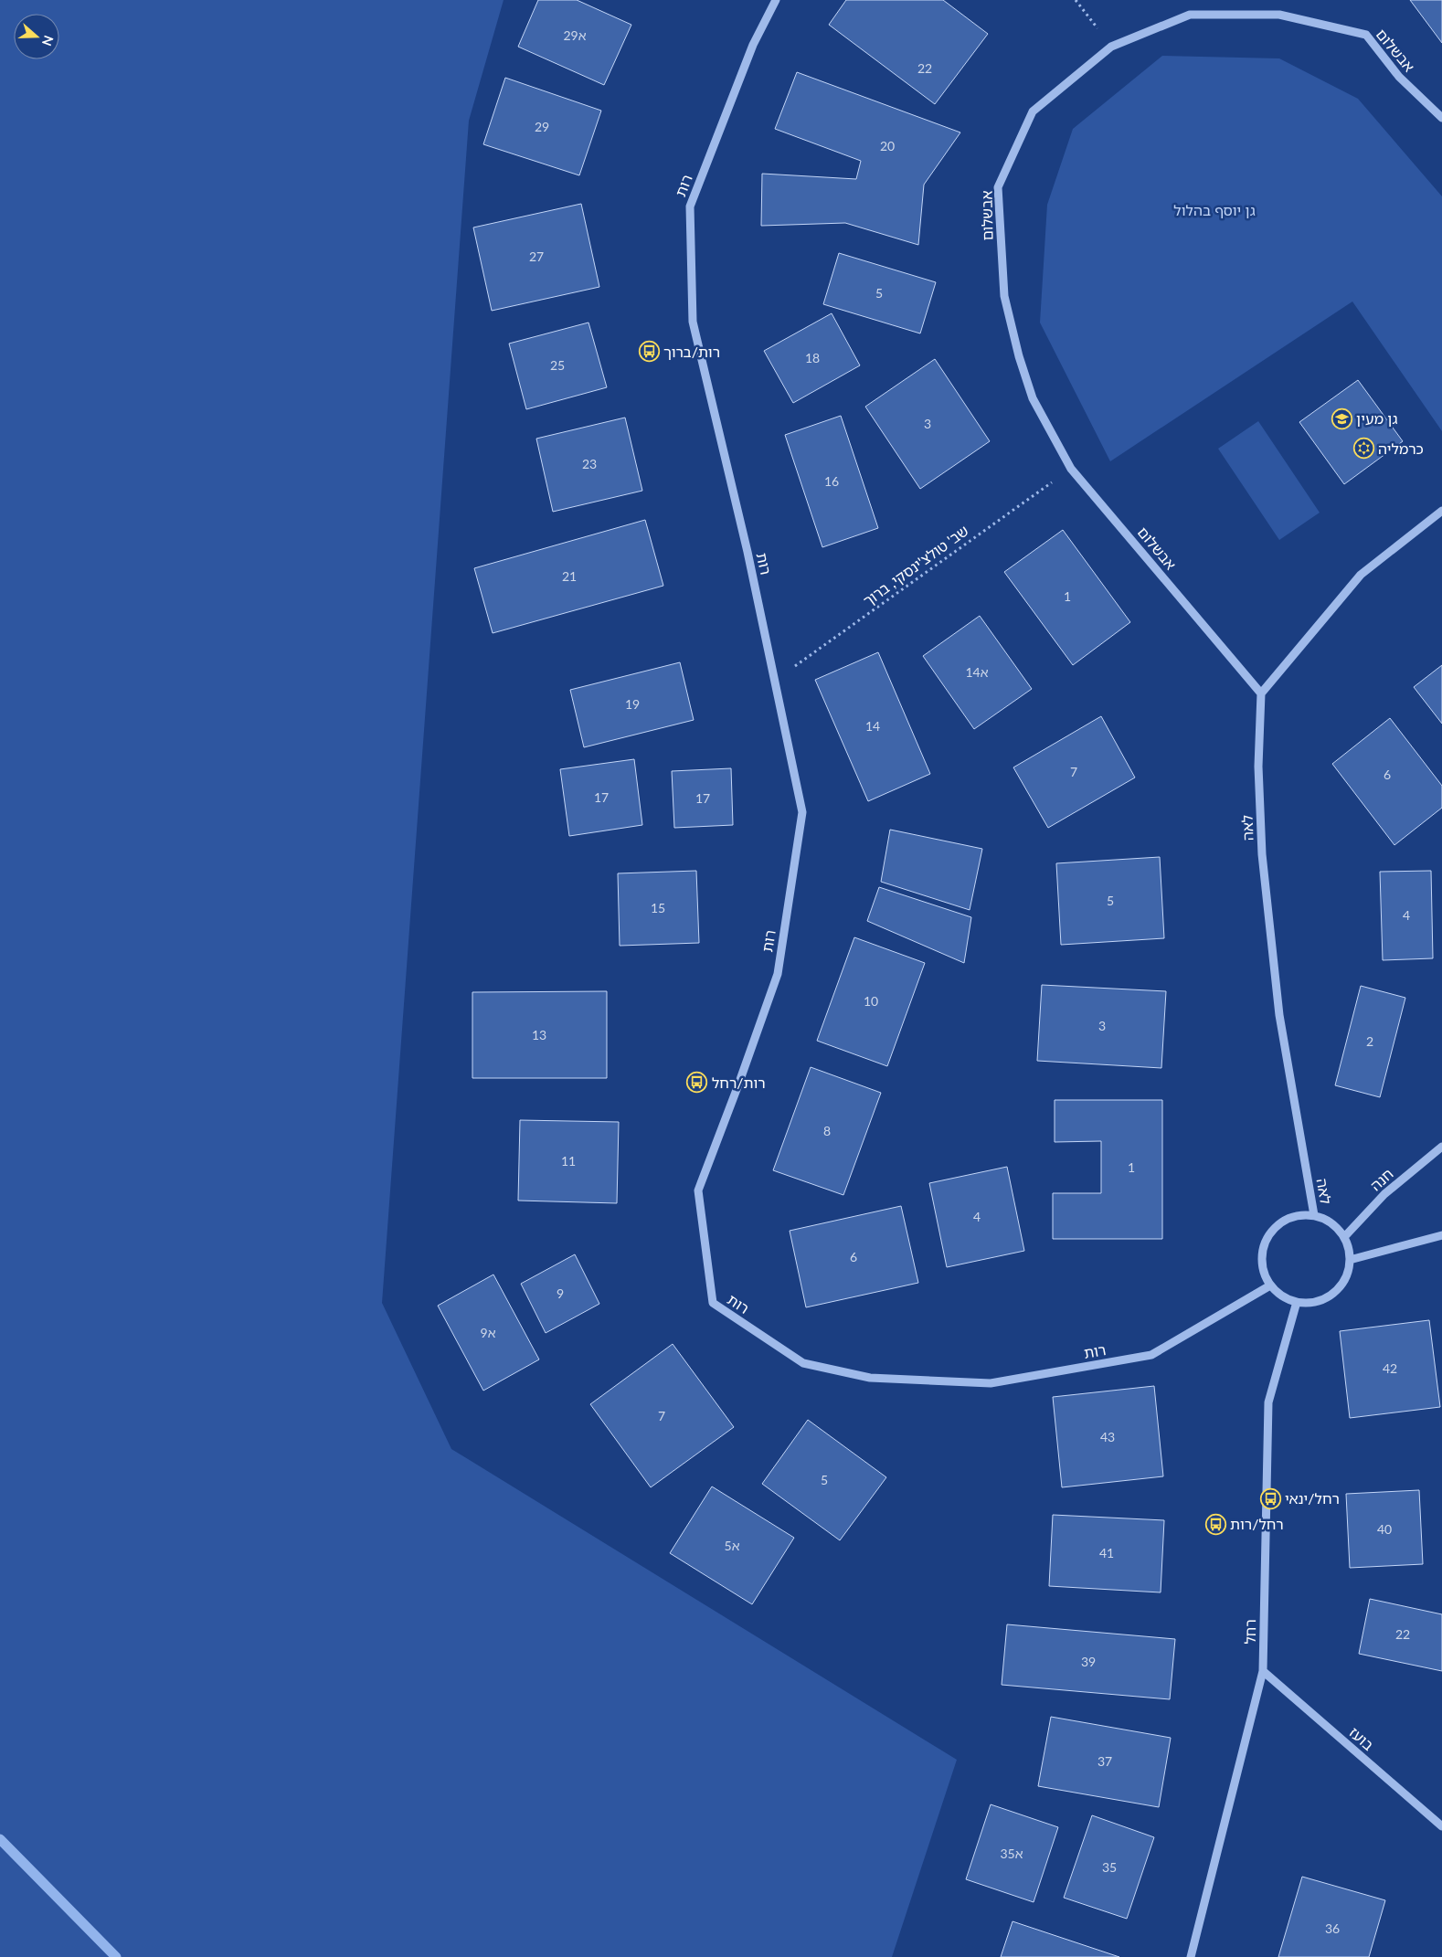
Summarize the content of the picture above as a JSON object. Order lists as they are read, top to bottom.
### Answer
{
  "streets": {
    "street": [
      "אבשלום",
      "רות",
      "לאה",
      "חנה",
      "רחל",
      "בועז"
    ],
    "path": ["שב' טולצ'ינסקי, ברוך"]
  },
  "crossings": [
    ["אבשלום", "שב' טולצ'ינסקי, ברוך"],
    ["אבשלום", "לאה"],
    ["רות", "שב' טולצ'ינסקי, ברוך"],
    ["רות", "לאה"],
    ["רות", "חנה"],
    ["רות", "רחל"],
    ["לאה", "חנה"],
    ["לאה", "רחל"],
    ["חנה", "רחל"],
    ["רחל", "בועז"]
  ],
  "parks": ["גן יוסף בהלול"],
  "places": {
    "bus stop": [
      "רות/ברוך",
      "רות/רחל",
      "רחל/ינאי",
      "רחל/רות"
    ],
    "school or university": ["גן מעין"],
    "synagogue": ["כרמליה"]
  },
  "house_numbers": [
    "29א",
    "22",
    "29",
    "20",
    "27",
    "5",
    "18",
    "25",
    "3",
    "23",
    "16",
    "21",
    "1",
    "14א",
    "19",
    "14",
    "7",
    "6",
    "17",
    "17",
    "5",
    "15",
    "4",
    "10",
    "3",
    "13",
    "2",
    "8",
    "11",
    "1",
    "4",
    "6",
    "9",
    "9א",
    "42",
    "7",
    "43",
    "5",
    "40",
    "5א",
    "41",
    "22",
    "39",
    "37",
    "35א",
    "35",
    "36"
  ],
  "north": "right"
}
